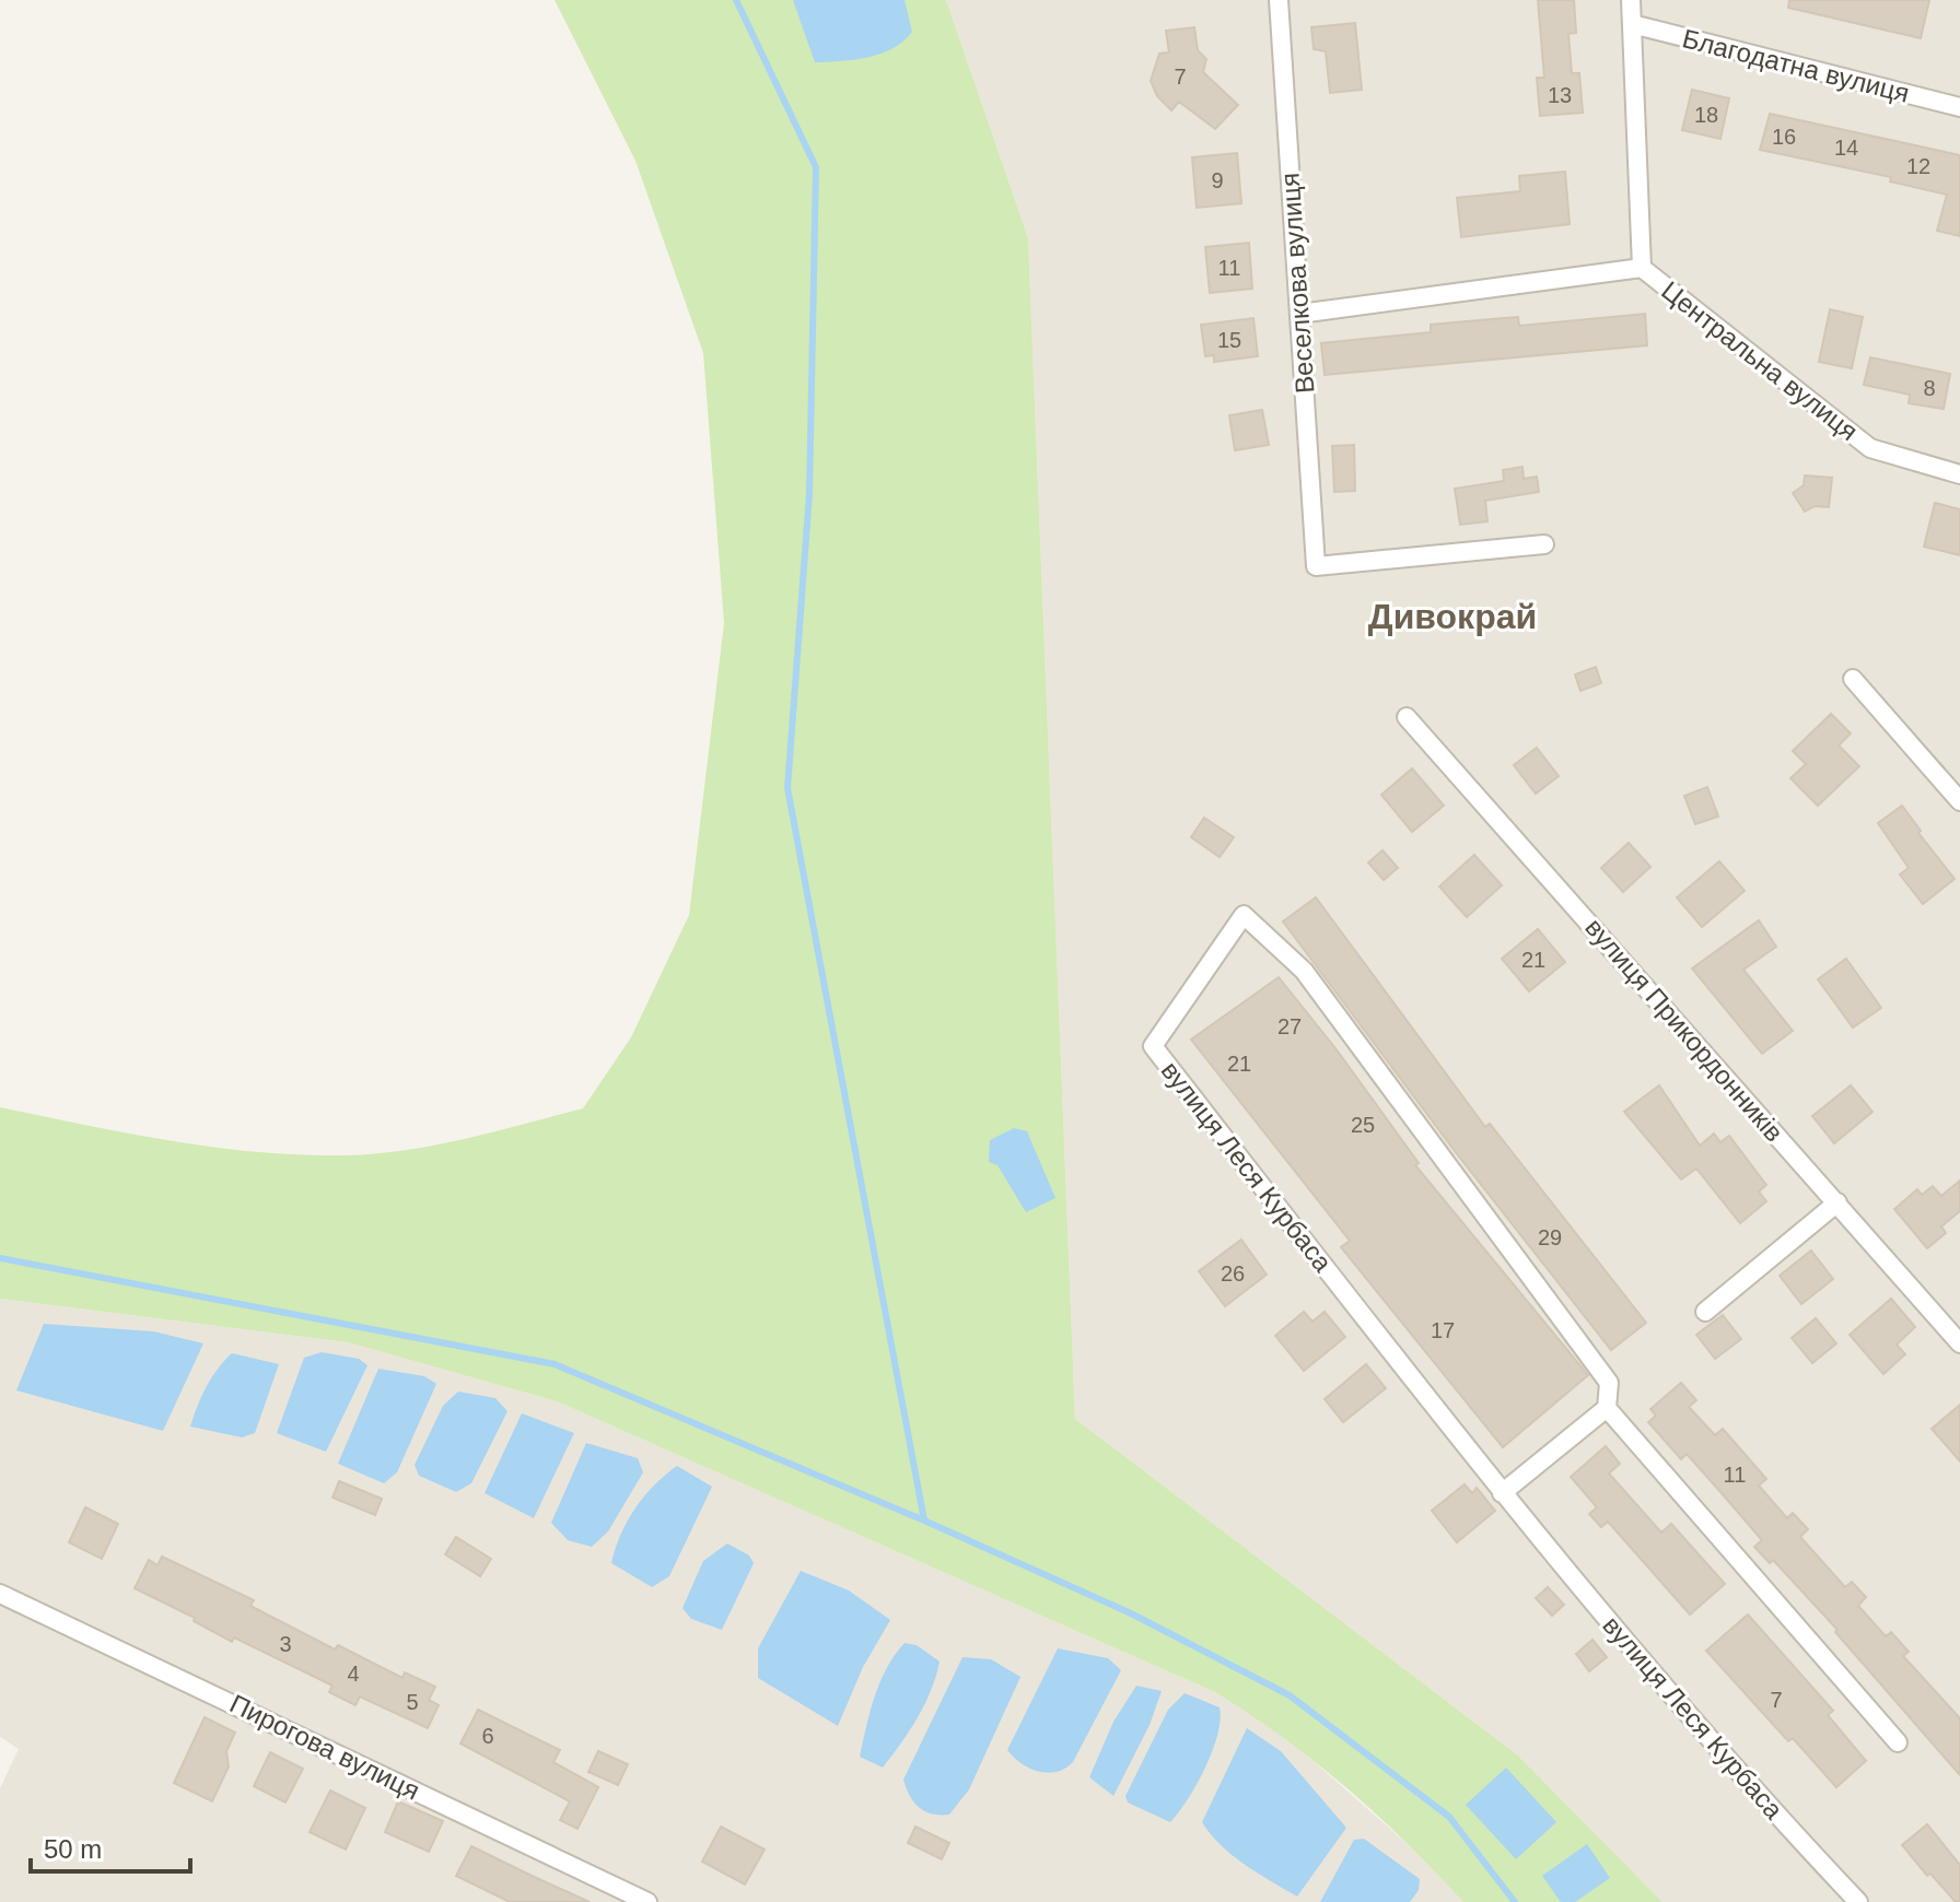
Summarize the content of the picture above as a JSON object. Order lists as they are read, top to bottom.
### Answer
{
  "streets": {
    "street": [
      "Благодатна вулиця",
      "Веселкова вулиця",
      "Центральна вулиця",
      "вулиця Прикордонників",
      "вулиця Леся Курбаса",
      "Пирогова вулиця"
    ]
  },
  "crossings": [
    ["Веселкова вулиця", "Центральна вулиця"]
  ],
  "districts": ["Дивокрай"],
  "house_numbers": [
    "7",
    "13",
    "18",
    "16",
    "14",
    "12",
    "9",
    "11",
    "15",
    "8",
    "21",
    "27",
    "21",
    "25",
    "29",
    "26",
    "17",
    "11",
    "3",
    "4",
    "7",
    "5",
    "6"
  ],
  "scale_bar": "50 m"
}
